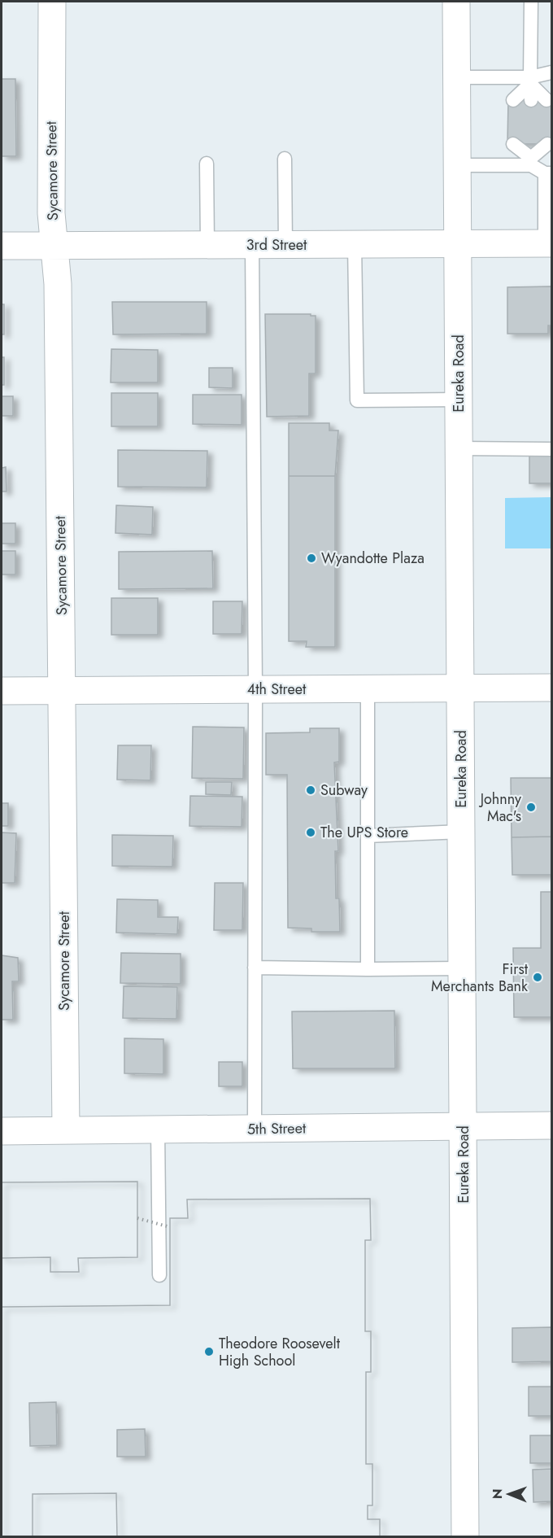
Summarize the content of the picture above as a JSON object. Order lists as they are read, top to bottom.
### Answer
{
  "streets": {
    "street": [
      "Sycamore Street",
      "3rd Street",
      "Eureka Road",
      "4th Street",
      "5th Street"
    ]
  },
  "crossings": [
    ["Sycamore Street", "3rd Street"],
    ["Sycamore Street", "4th Street"],
    ["Sycamore Street", "5th Street"],
    ["3rd Street", "Eureka Road"],
    ["Eureka Road", "4th Street"],
    ["Eureka Road", "5th Street"]
  ],
  "places": [
    "Wyandotte Plaza",
    "Subway",
    "Johnny Mac's",
    "The UPS Store",
    "First Merchants Bank",
    "Theodore Roosevelt High School"
  ],
  "north": "left"
}
